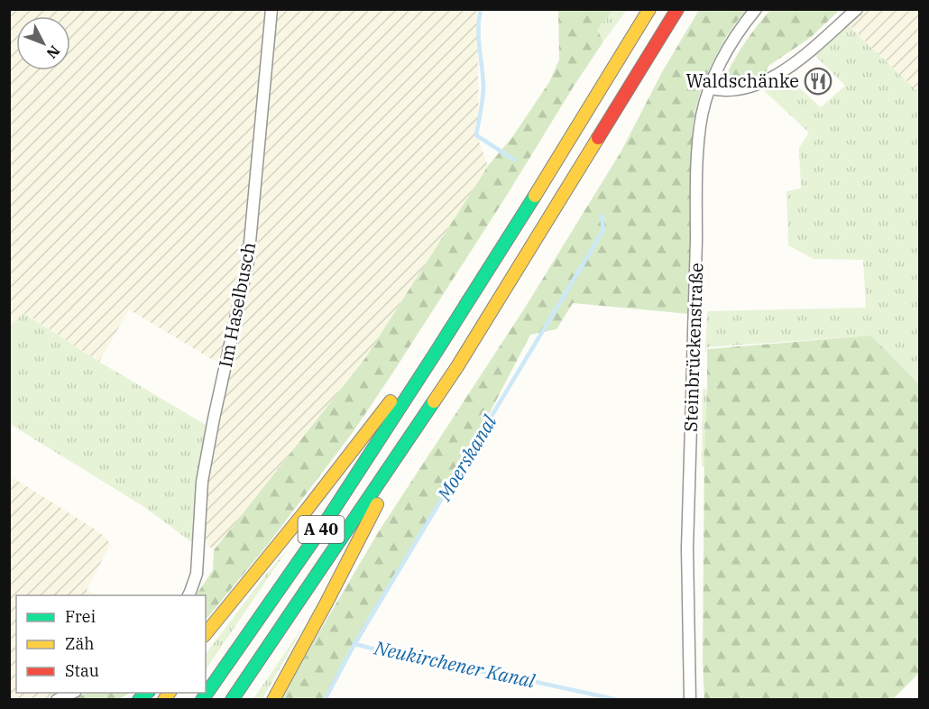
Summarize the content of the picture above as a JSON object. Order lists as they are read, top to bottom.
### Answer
{
  "streets": {
    "highway": ["A 40"],
    "street": ["Im Haselbusch", "Steinbrückenstraße"]
  },
  "water": ["Moerskanal", "Neukirchener Kanal"],
  "places": {
    "restaurant": ["Waldschänke"]
  },
  "legend": ["Frei", "Zäh", "Stau"],
  "north": "bottom right"
}
